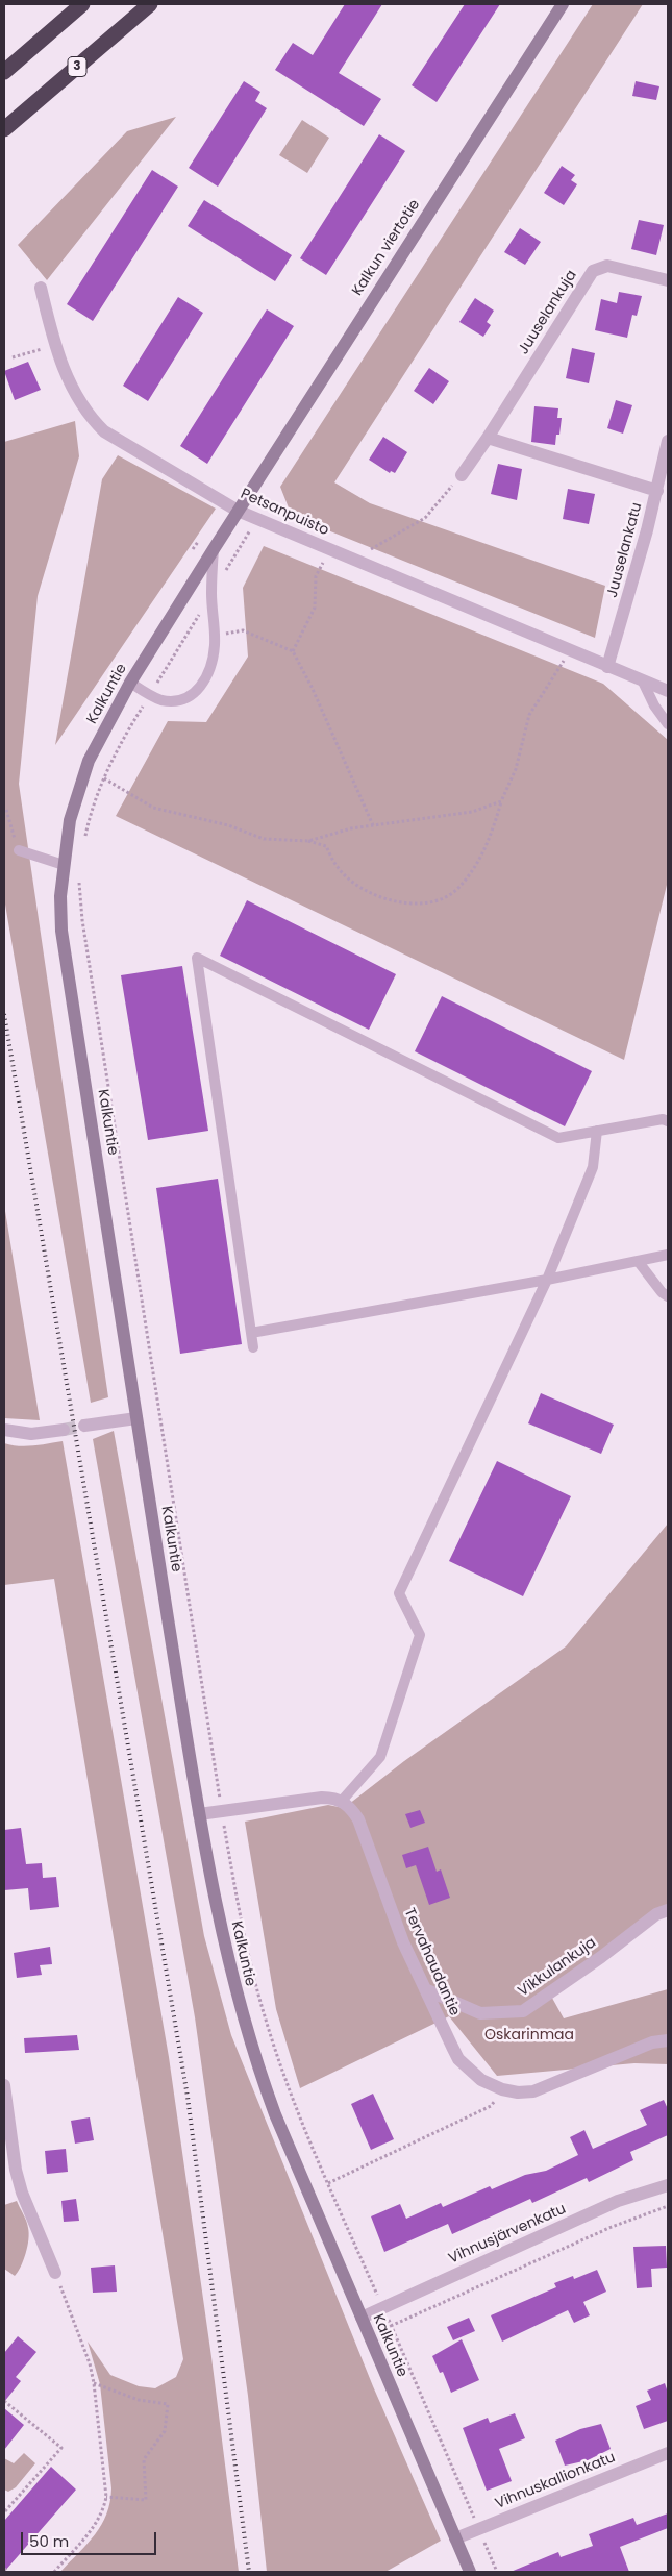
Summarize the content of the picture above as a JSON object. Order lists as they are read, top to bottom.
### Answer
{
  "streets": {
    "highway": ["3"],
    "street": [
      "Kalkun viertotie",
      "Juuselankuja",
      "Petsanpuisto",
      "Juuselankatu",
      "Kalkuntie",
      "Tervahaudantie",
      "Vikkulankuja",
      "Vihnusjärvenkatu",
      "Vihnuskallionkatu"
    ]
  },
  "crossings": [
    ["Kalkun viertotie", "Petsanpuisto"],
    ["Kalkun viertotie", "Kalkuntie"],
    ["Petsanpuisto", "Juuselankatu"],
    ["Petsanpuisto", "Kalkuntie"],
    ["Kalkuntie", "Vihnusjärvenkatu"],
    ["Kalkuntie", "Vihnuskallionkatu"],
    ["Tervahaudantie", "Vikkulankuja"]
  ],
  "parks": ["Oskarinmaa"],
  "scale_bar": "50 m"
}
